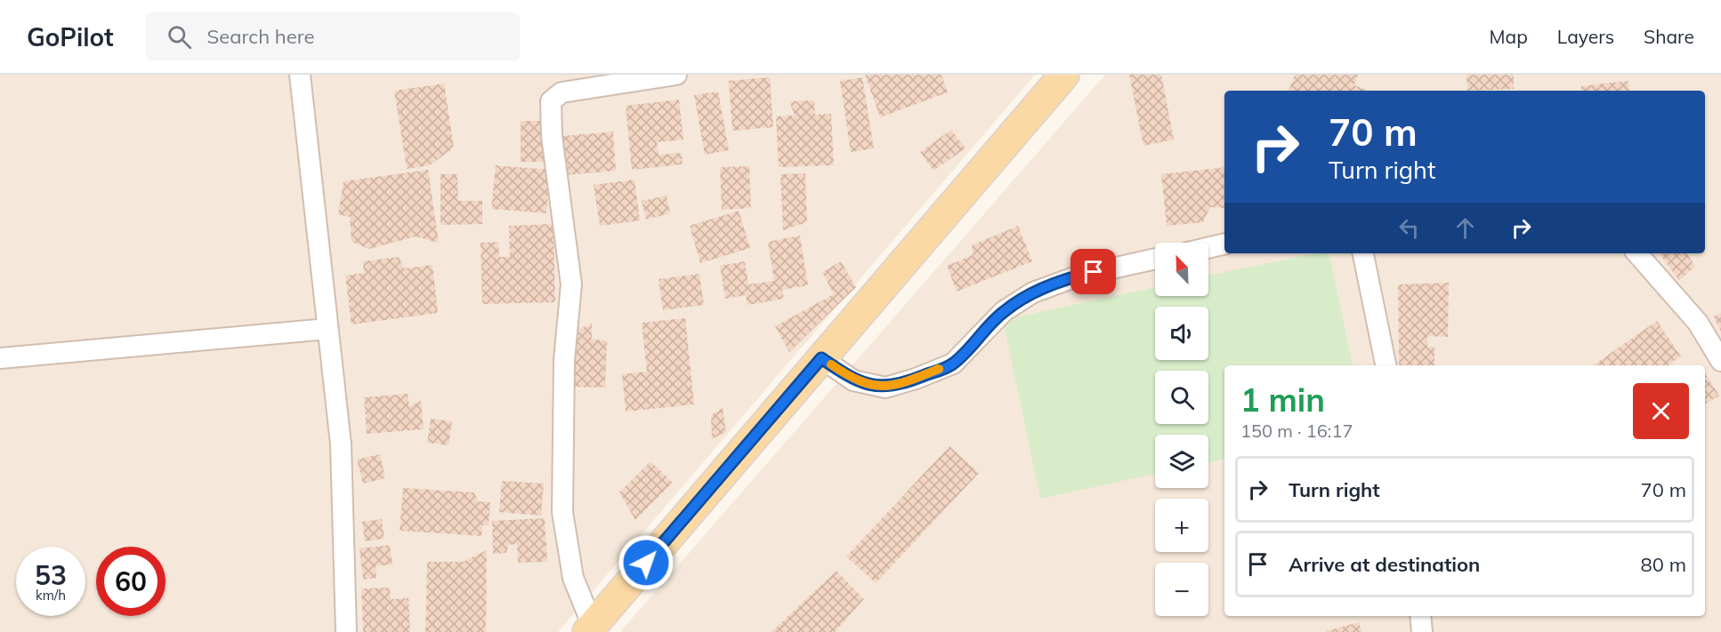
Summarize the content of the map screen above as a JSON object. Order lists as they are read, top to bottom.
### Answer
{
  "north": "top left",
  "page": {
    "header": "GoPilot",
    "search": "Search here",
    "nav": ["Map", "Layers", "Share"],
    "turn": ["70 m", "Turn right"],
    "map_buttons": ["+", "−"],
    "heading": ["1 min", "150 m · 16:17"],
    "list": [
      {
        "name": "Turn right",
        "value": "70 m"
      },
      {
        "name": "Arrive at destination",
        "value": "80 m"
      }
    ],
    "speed": "53 km/h",
    "limit": "60"
  }
}
